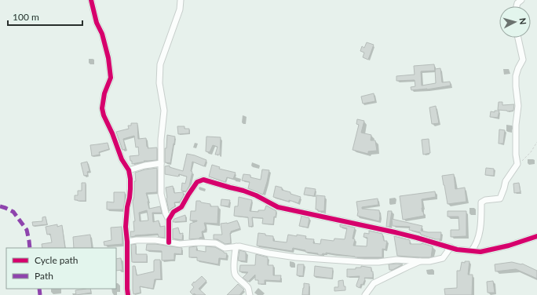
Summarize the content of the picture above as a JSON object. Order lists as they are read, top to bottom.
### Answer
{
  "legend": ["Cycle path", "Path"],
  "scale_bar": "100 m",
  "north": "right"
}
